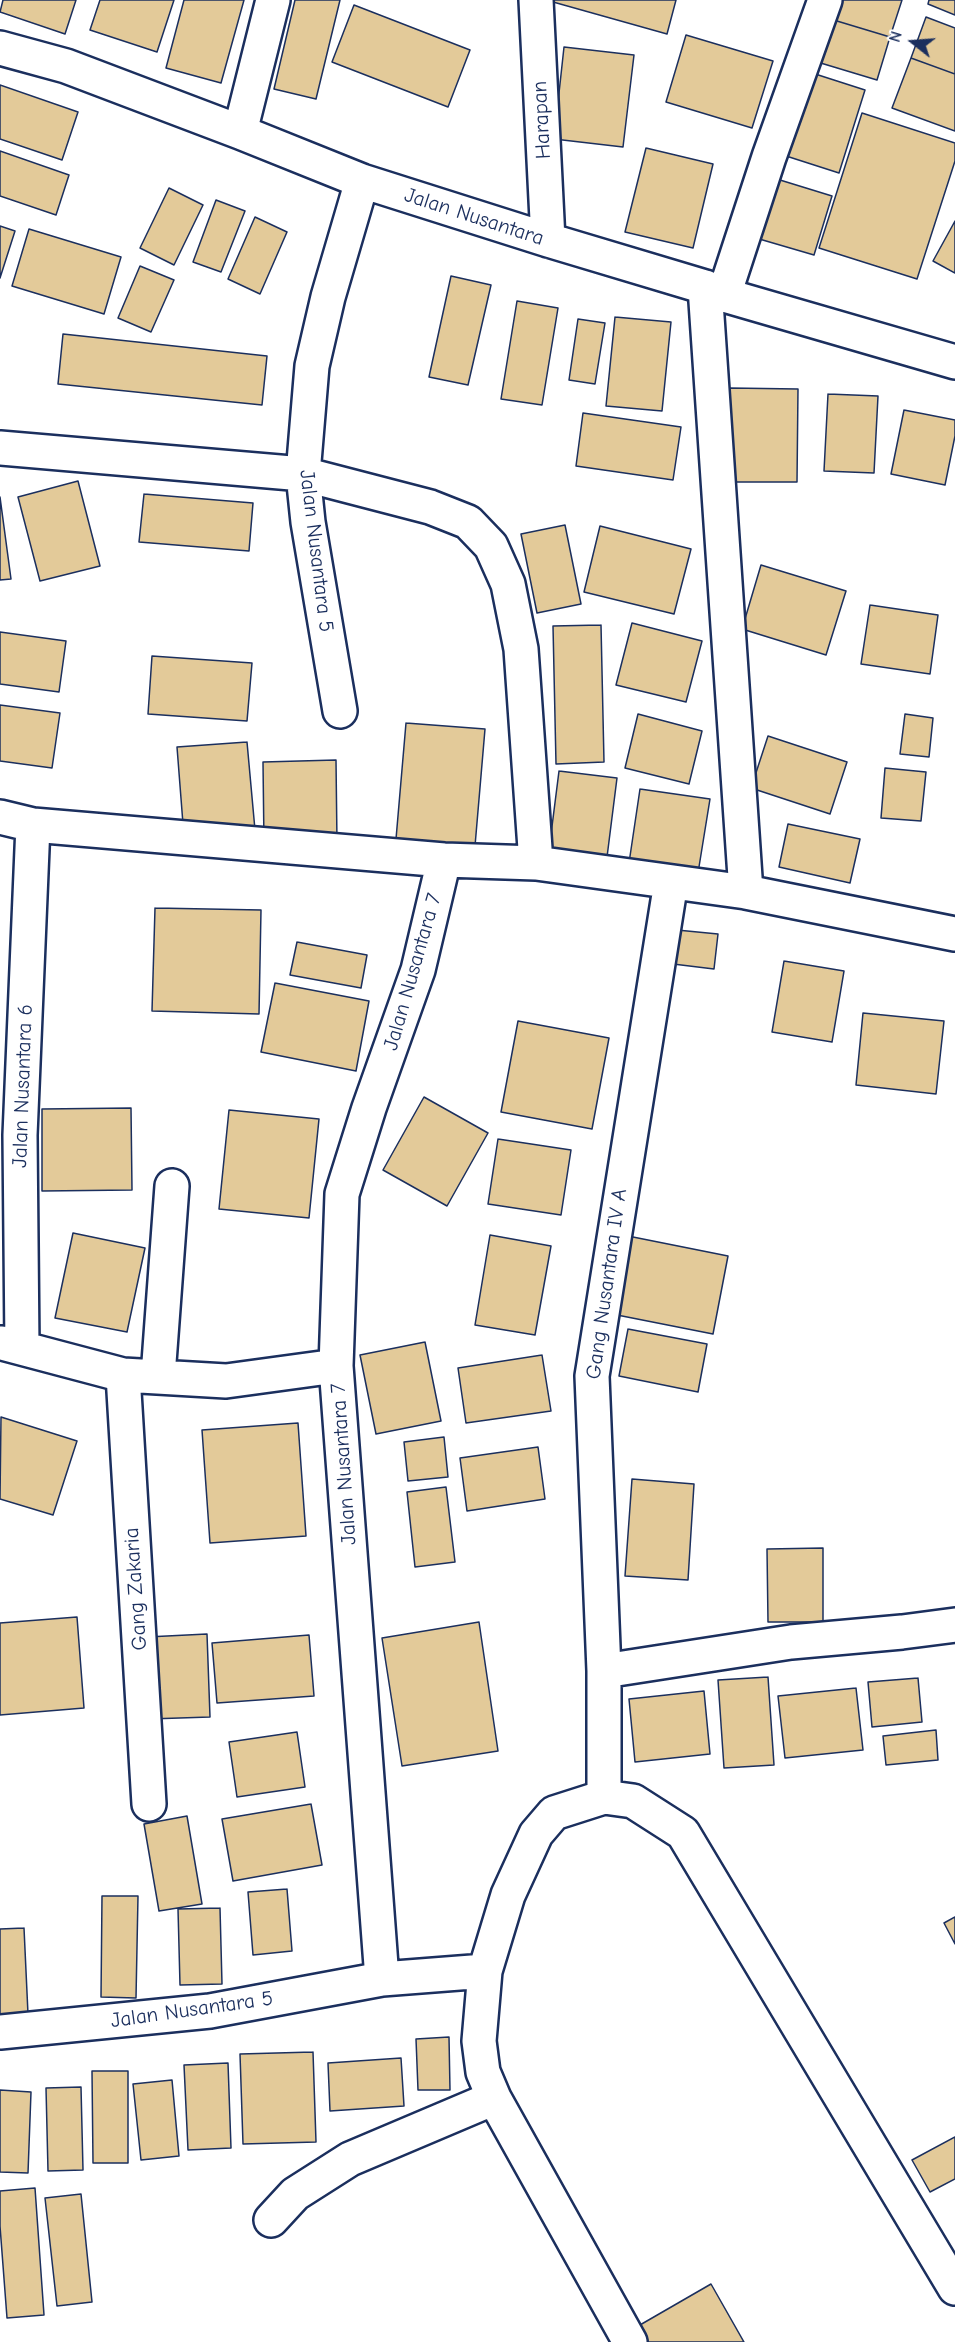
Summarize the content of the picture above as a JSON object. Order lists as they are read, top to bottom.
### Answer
{
  "streets": {
    "street": [
      "Harapan",
      "Jalan Nusantara",
      "Jalan Nusantara 5",
      "Jalan Nusantara 7",
      "Jalan Nusantara 6",
      "Gang Nusantara IV A",
      "Gang Zakaria"
    ]
  },
  "crossings": [
    ["Harapan", "Jalan Nusantara"],
    ["Jalan Nusantara", "Jalan Nusantara 5"],
    ["Jalan Nusantara 5", "Jalan Nusantara 7"]
  ],
  "north": "left"
}
